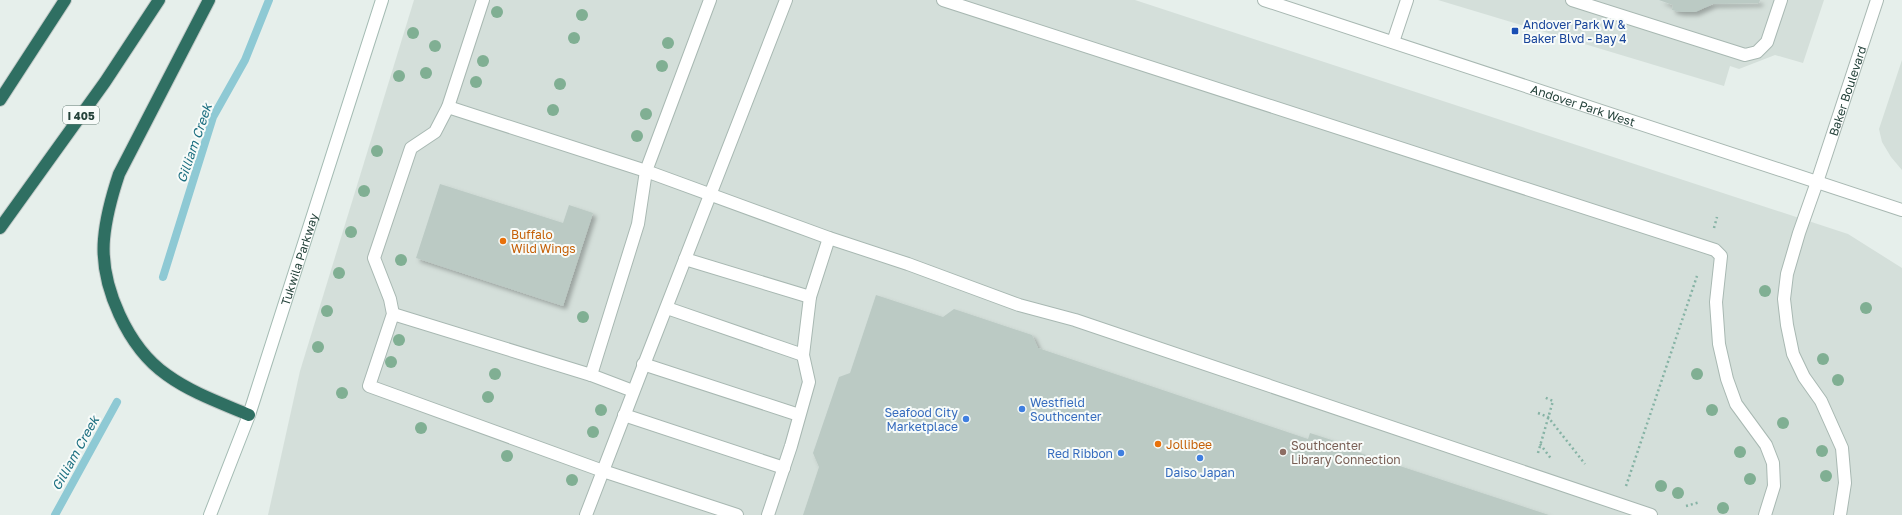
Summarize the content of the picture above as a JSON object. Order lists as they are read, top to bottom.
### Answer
{
  "streets": {
    "highway": ["I 405"],
    "street": ["Baker Boulevard", "Andover Park West", "Tukwila Parkway"]
  },
  "crossings": [
    ["Baker Boulevard", "Andover Park West"]
  ],
  "water": ["Gilliam Creek"],
  "places": {
    "transit": ["Andover Park W & Baker Blvd - Bay 4"],
    "other": [
      "Buffalo Wild Wings",
      "Westfield Southcenter",
      "Seafood City Marketplace",
      "Jollibee",
      "Southcenter Library Connection",
      "Red Ribbon",
      "Daiso Japan"
    ]
  }
}
